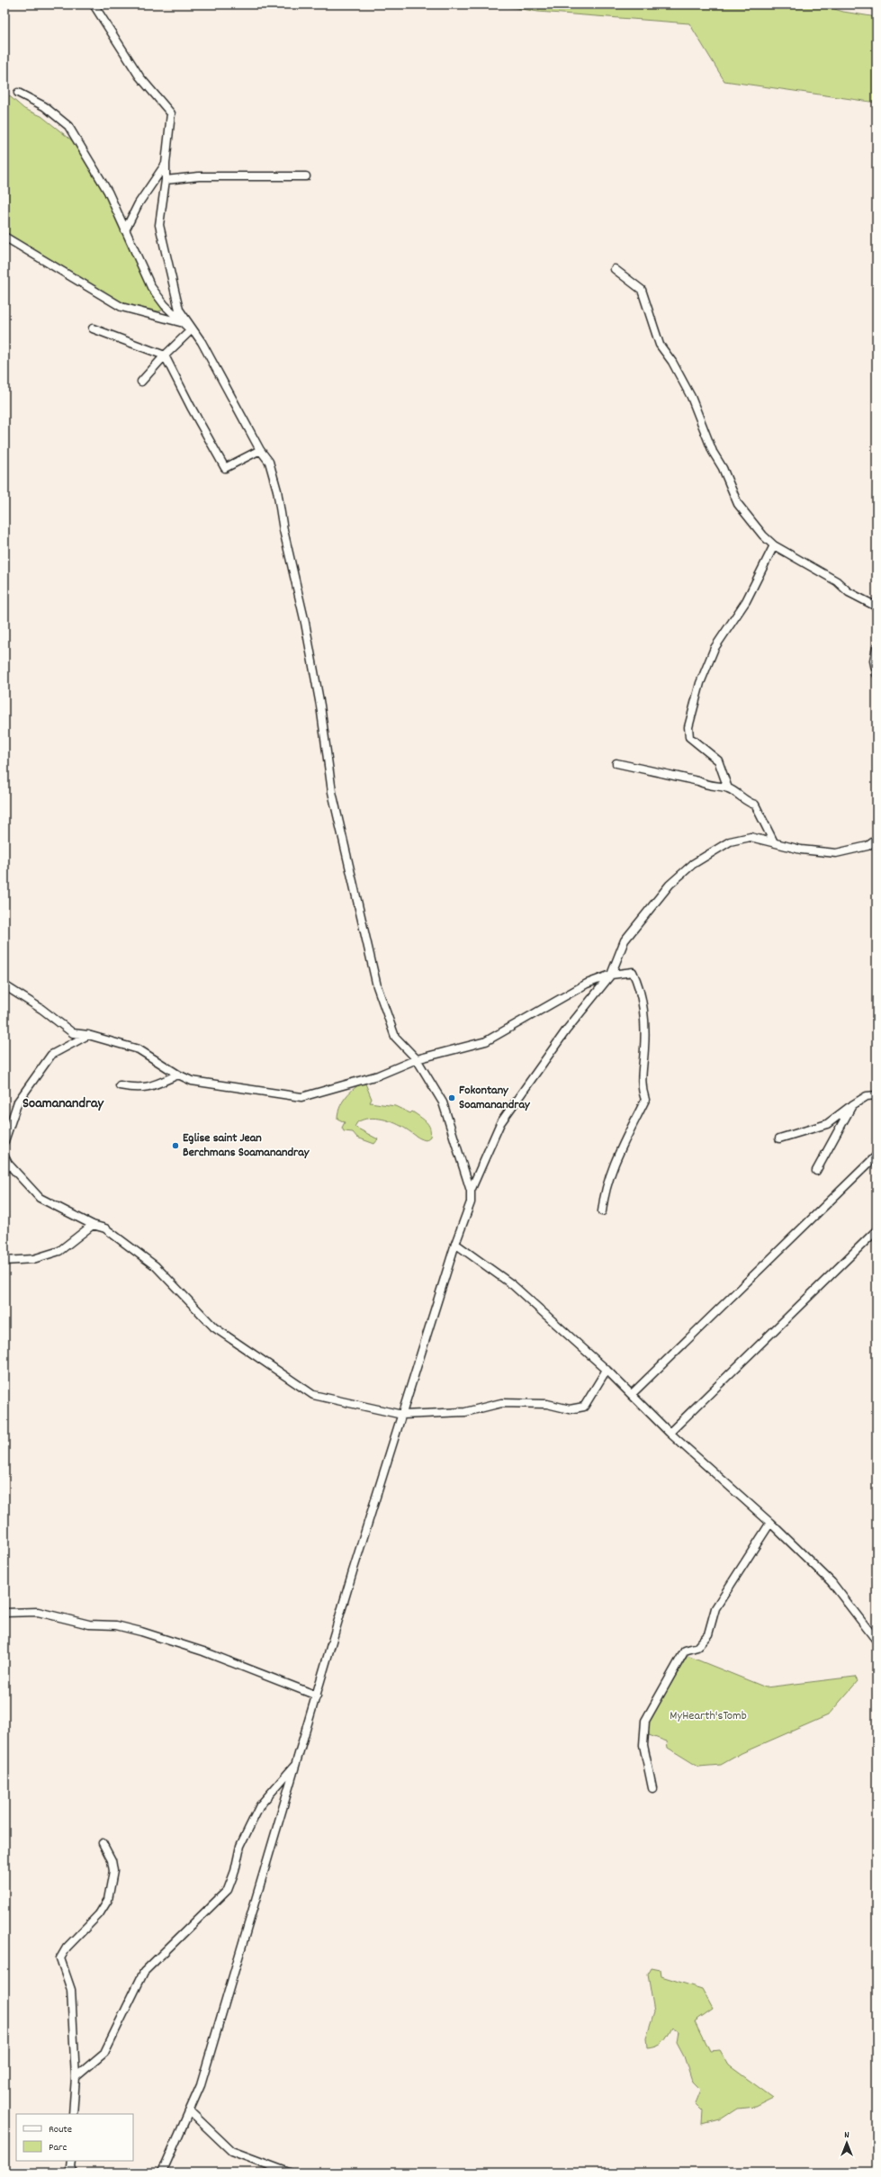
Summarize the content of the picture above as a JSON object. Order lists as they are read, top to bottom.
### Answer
{
  "districts": ["Soamanandray"],
  "parks": ["MyHearth'sTomb"],
  "places": ["Fokontany Soamanandray", "Eglise saint Jean Berchmans Soamanandray"],
  "legend": ["Route", "Parc"],
  "north": "top"
}
